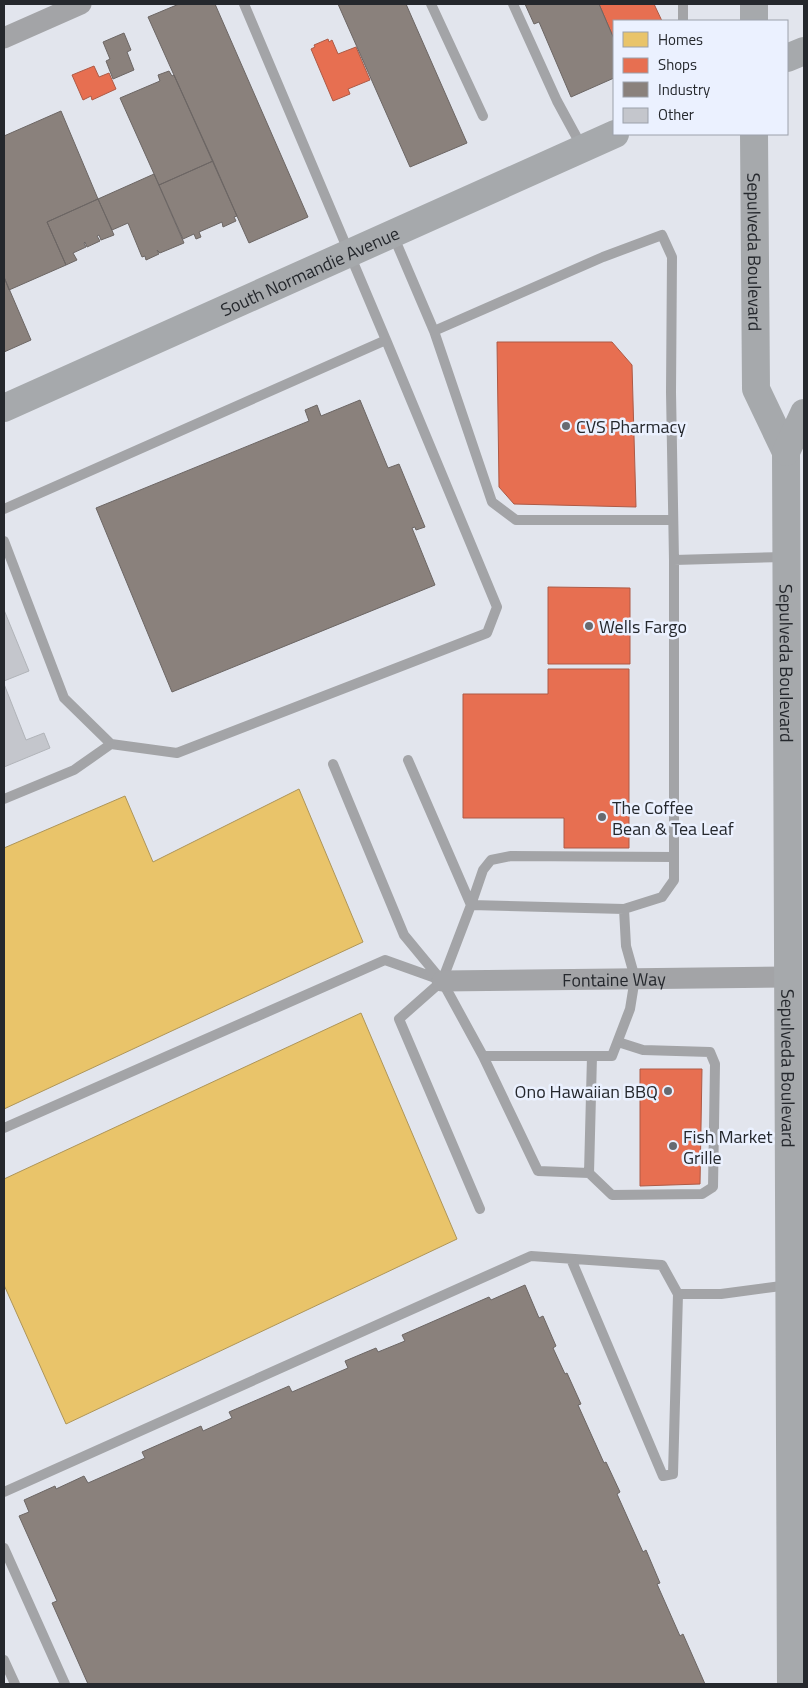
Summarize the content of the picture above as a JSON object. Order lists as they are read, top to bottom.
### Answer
{
  "streets": {
    "main road": ["Sepulveda Boulevard", "South Normandie Avenue"],
    "street": ["Fontaine Way"]
  },
  "crossings": [
    ["Sepulveda Boulevard", "Fontaine Way"]
  ],
  "places": [
    "CVS Pharmacy",
    "Wells Fargo",
    "The Coffee Bean & Tea Leaf",
    "Ono Hawaiian BBQ",
    "Fish Market Grille"
  ],
  "legend": [
    "Homes",
    "Shops",
    "Industry",
    "Other"
  ]
}
